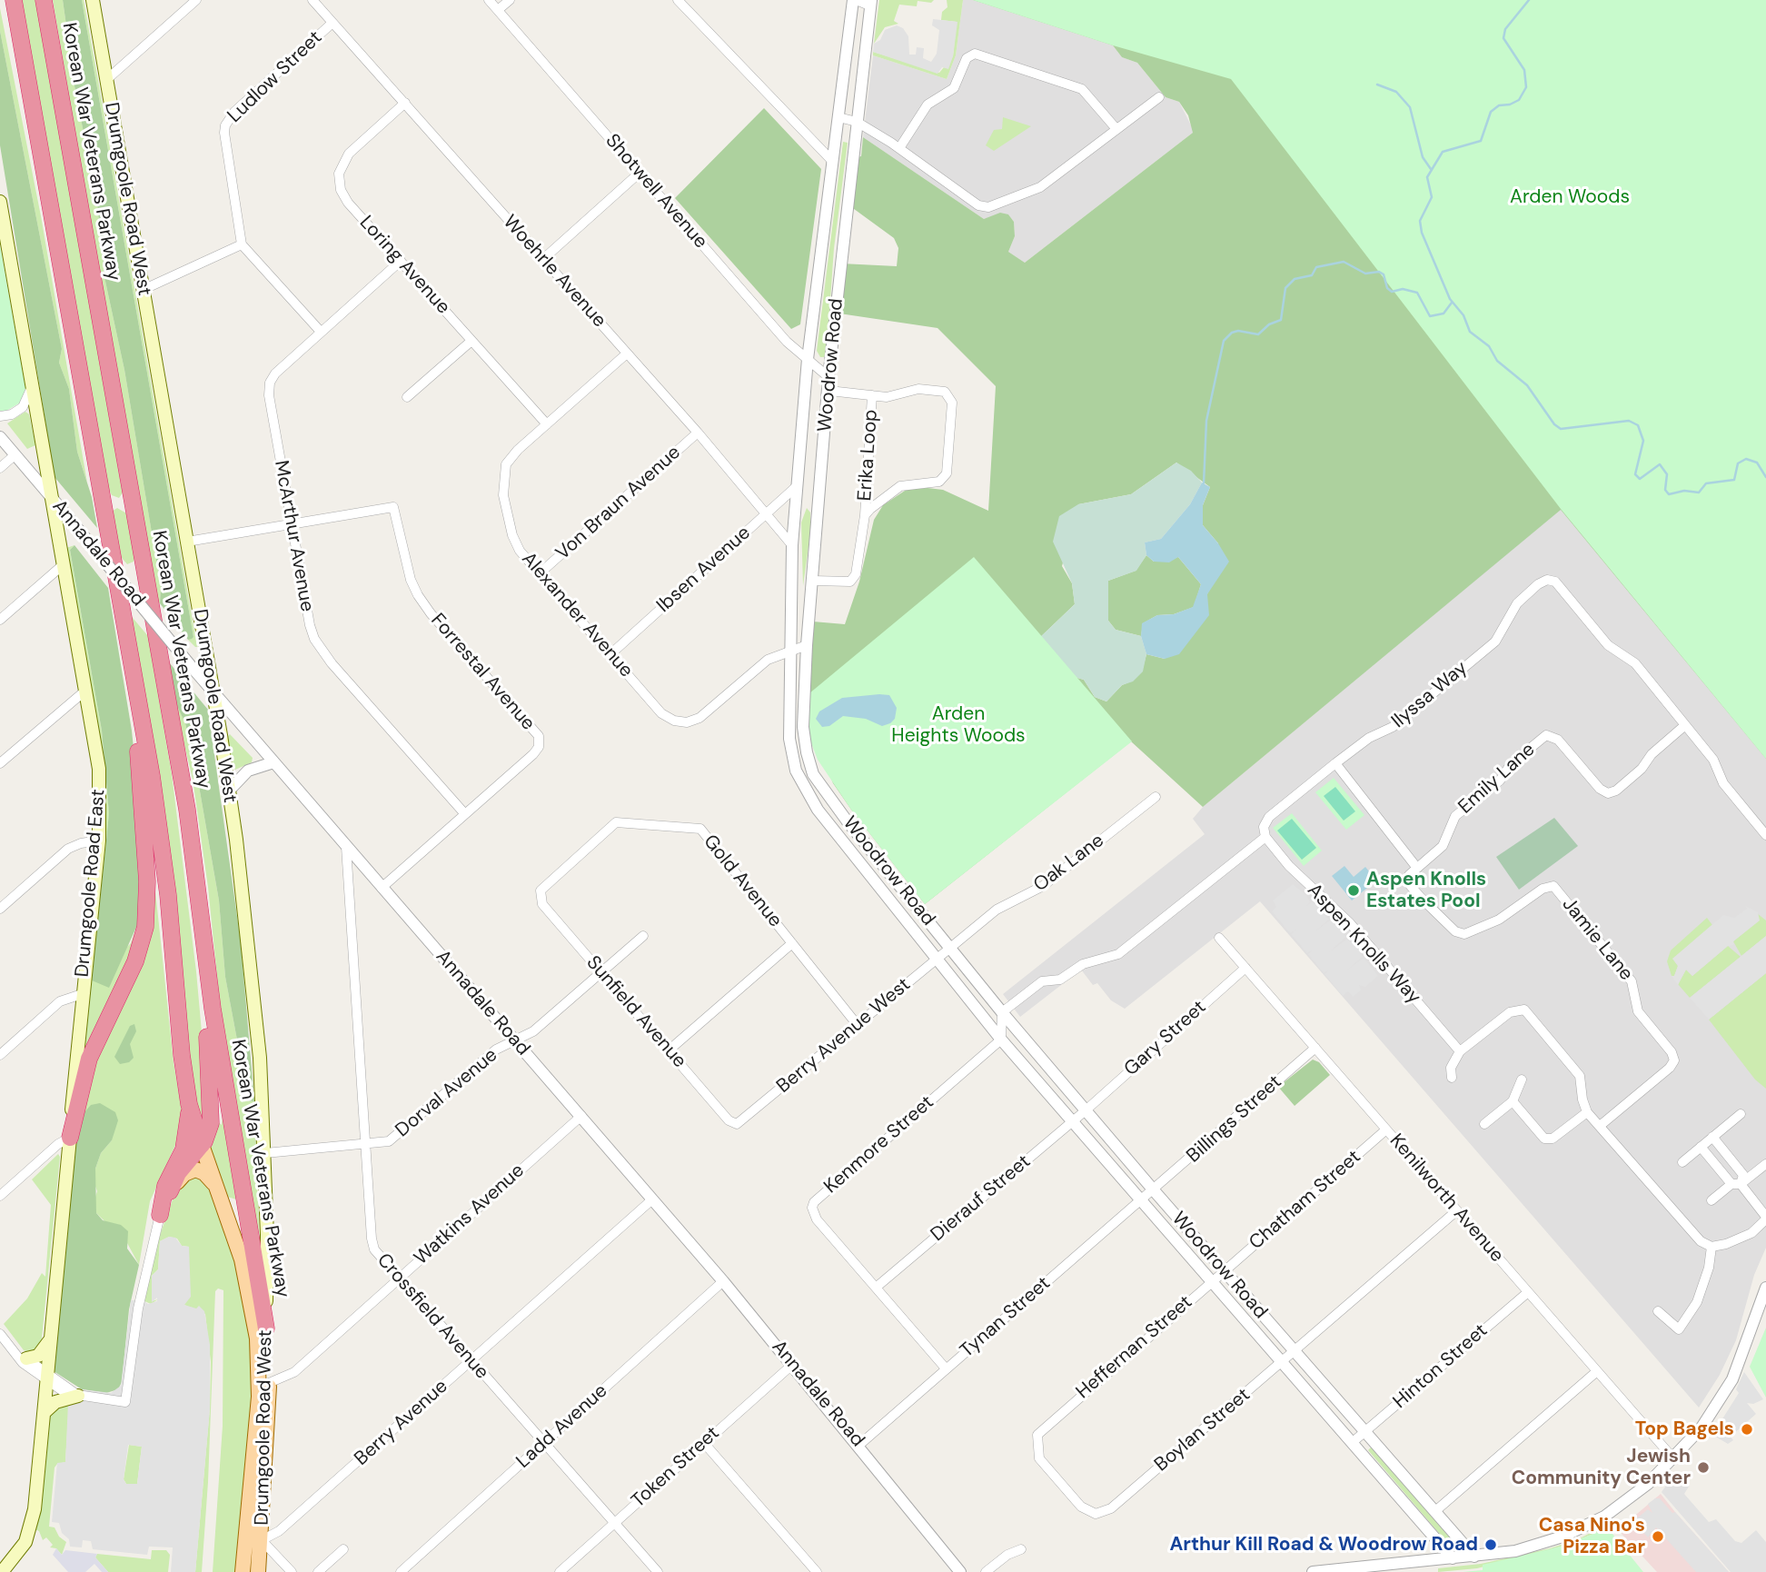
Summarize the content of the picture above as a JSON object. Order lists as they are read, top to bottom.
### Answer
{
  "streets": {
    "highway": ["Korean War Veterans Parkway"],
    "main road": ["Drumgoole Road West", "Drumgoole Road East"],
    "street": [
      "Ludlow Street",
      "Shotwell Avenue",
      "Loring Avenue",
      "Woehrle Avenue",
      "Woodrow Road",
      "Erika Loop",
      "Von Braun Avenue",
      "McArthur Avenue",
      "Annadale Road",
      "Ibsen Avenue",
      "Alexander Avenue",
      "Forrestal Avenue",
      "Ilyssa Way",
      "Emily Lane",
      "Oak Lane",
      "Gold Avenue",
      "Jamie Lane",
      "Aspen Knolls Way",
      "Sunfield Avenue",
      "Berry Avenue West",
      "Gary Street",
      "Dorval Avenue",
      "Billings Street",
      "Kenmore Street",
      "Dierauf Street",
      "Kenilworth Avenue",
      "Chatham Street",
      "Watkins Avenue",
      "Crossfield Avenue",
      "Tynan Street",
      "Heffernan Street",
      "Hinton Street",
      "Berry Avenue",
      "Ladd Avenue",
      "Boylan Street",
      "Token Street"
    ]
  },
  "crossings": [
    ["Ludlow Street", "Woehrle Avenue"],
    ["Korean War Veterans Parkway", "Drumgoole Road West"],
    ["Shotwell Avenue", "Woodrow Road"],
    ["Drumgoole Road West", "Annadale Road"],
    ["Drumgoole Road West", "Dorval Avenue"],
    ["Drumgoole Road West", "Watkins Avenue"],
    ["Drumgoole Road West", "Berry Avenue"],
    ["Loring Avenue", "Woehrle Avenue"],
    ["Loring Avenue", "McArthur Avenue"],
    ["Loring Avenue", "Alexander Avenue"],
    ["Woehrle Avenue", "Woodrow Road"],
    ["Woehrle Avenue", "Von Braun Avenue"],
    ["Woehrle Avenue", "Ibsen Avenue"],
    ["Woehrle Avenue", "Alexander Avenue"],
    ["Woodrow Road", "Erika Loop"],
    ["Woodrow Road", "Ibsen Avenue"],
    ["Woodrow Road", "Alexander Avenue"],
    ["Woodrow Road", "Ilyssa Way"],
    ["Woodrow Road", "Oak Lane"],
    ["Woodrow Road", "Berry Avenue West"],
    ["Woodrow Road", "Gary Street"],
    ["Woodrow Road", "Billings Street"],
    ["Woodrow Road", "Kenmore Street"],
    ["Woodrow Road", "Dierauf Street"],
    ["Woodrow Road", "Chatham Street"],
    ["Woodrow Road", "Tynan Street"],
    ["Woodrow Road", "Heffernan Street"],
    ["Woodrow Road", "Hinton Street"],
    ["Woodrow Road", "Boylan Street"],
    ["Von Braun Avenue", "Alexander Avenue"],
    ["McArthur Avenue", "Forrestal Avenue"],
    ["Annadale Road", "Forrestal Avenue"],
    ["Annadale Road", "Drumgoole Road East"],
    ["Annadale Road", "Dorval Avenue"],
    ["Annadale Road", "Watkins Avenue"],
    ["Annadale Road", "Crossfield Avenue"],
    ["Annadale Road", "Tynan Street"],
    ["Annadale Road", "Berry Avenue"],
    ["Annadale Road", "Ladd Avenue"],
    ["Annadale Road", "Token Street"],
    ["Ibsen Avenue", "Alexander Avenue"],
    ["Ilyssa Way", "Emily Lane"],
    ["Ilyssa Way", "Aspen Knolls Way"],
    ["Emily Lane", "Jamie Lane"],
    ["Oak Lane", "Berry Avenue West"],
    ["Gold Avenue", "Sunfield Avenue"],
    ["Gold Avenue", "Berry Avenue West"],
    ["Sunfield Avenue", "Berry Avenue West"],
    ["Sunfield Avenue", "Dorval Avenue"],
    ["Gary Street", "Dierauf Street"],
    ["Gary Street", "Kenilworth Avenue"],
    ["Dorval Avenue", "Crossfield Avenue"],
    ["Billings Street", "Kenilworth Avenue"],
    ["Billings Street", "Tynan Street"],
    ["Kenmore Street", "Dierauf Street"],
    ["Kenmore Street", "Tynan Street"],
    ["Kenilworth Avenue", "Chatham Street"],
    ["Kenilworth Avenue", "Hinton Street"],
    ["Chatham Street", "Heffernan Street"],
    ["Watkins Avenue", "Crossfield Avenue"],
    ["Crossfield Avenue", "Berry Avenue"],
    ["Crossfield Avenue", "Ladd Avenue"],
    ["Crossfield Avenue", "Token Street"],
    ["Heffernan Street", "Boylan Street"]
  ],
  "parks": ["Arden Woods", "Arden Heights Woods"],
  "places": [
    "Aspen Knolls Estates Pool",
    "Top Bagels",
    "Jewish Community Center",
    "Casa Nino's Pizza Bar",
    "Arthur Kill Road & Woodrow Road"
  ]
}
